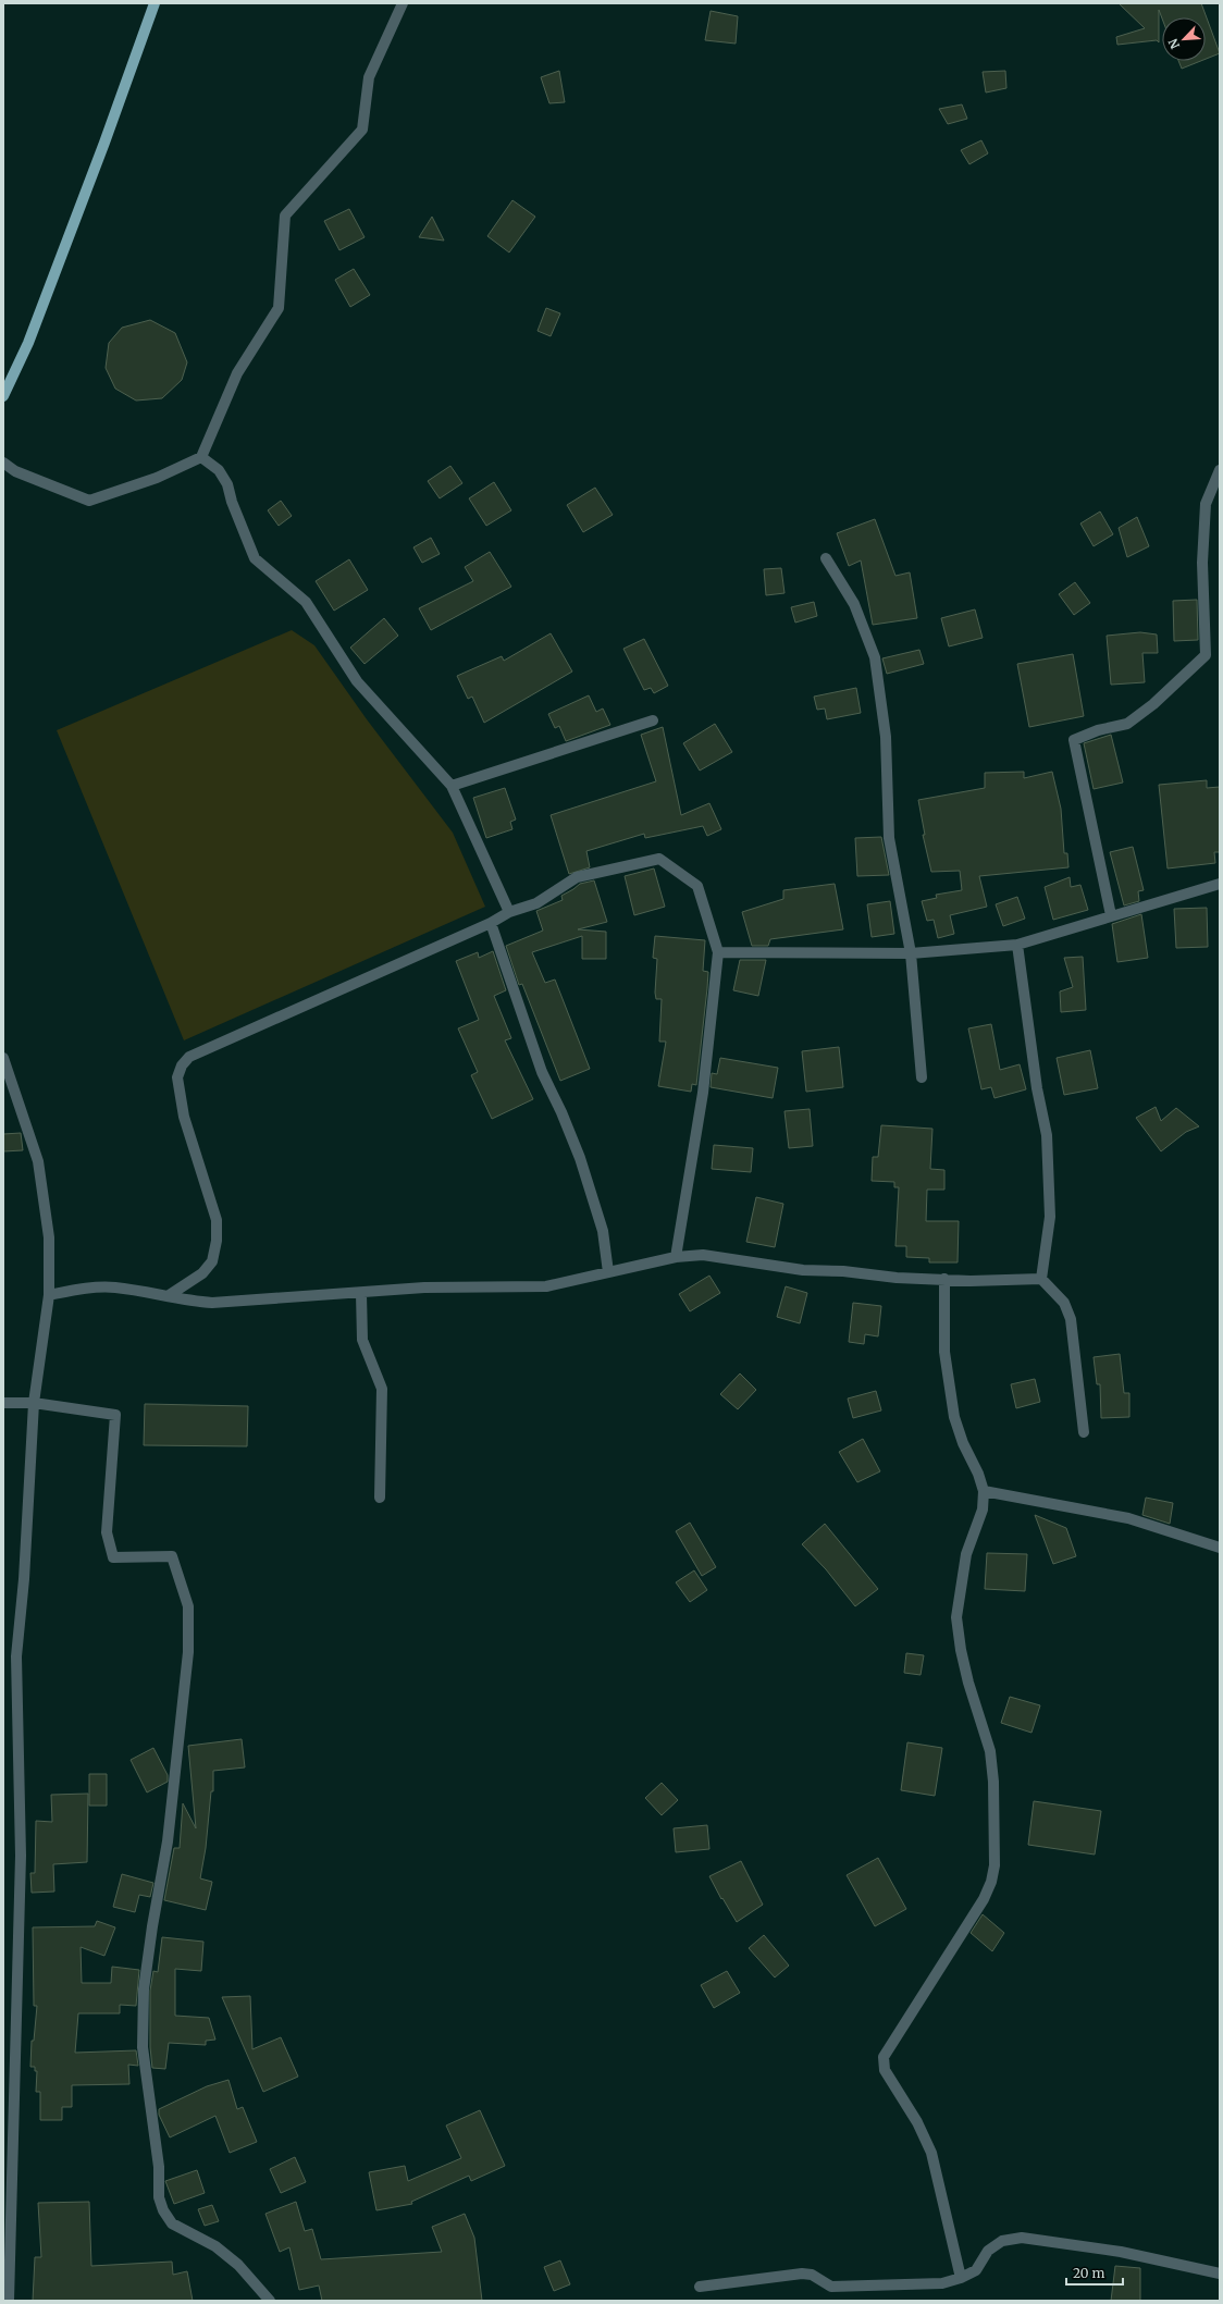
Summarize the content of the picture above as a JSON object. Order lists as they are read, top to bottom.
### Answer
{
  "scale_bar": "20 m",
  "north": "bottom left"
}
